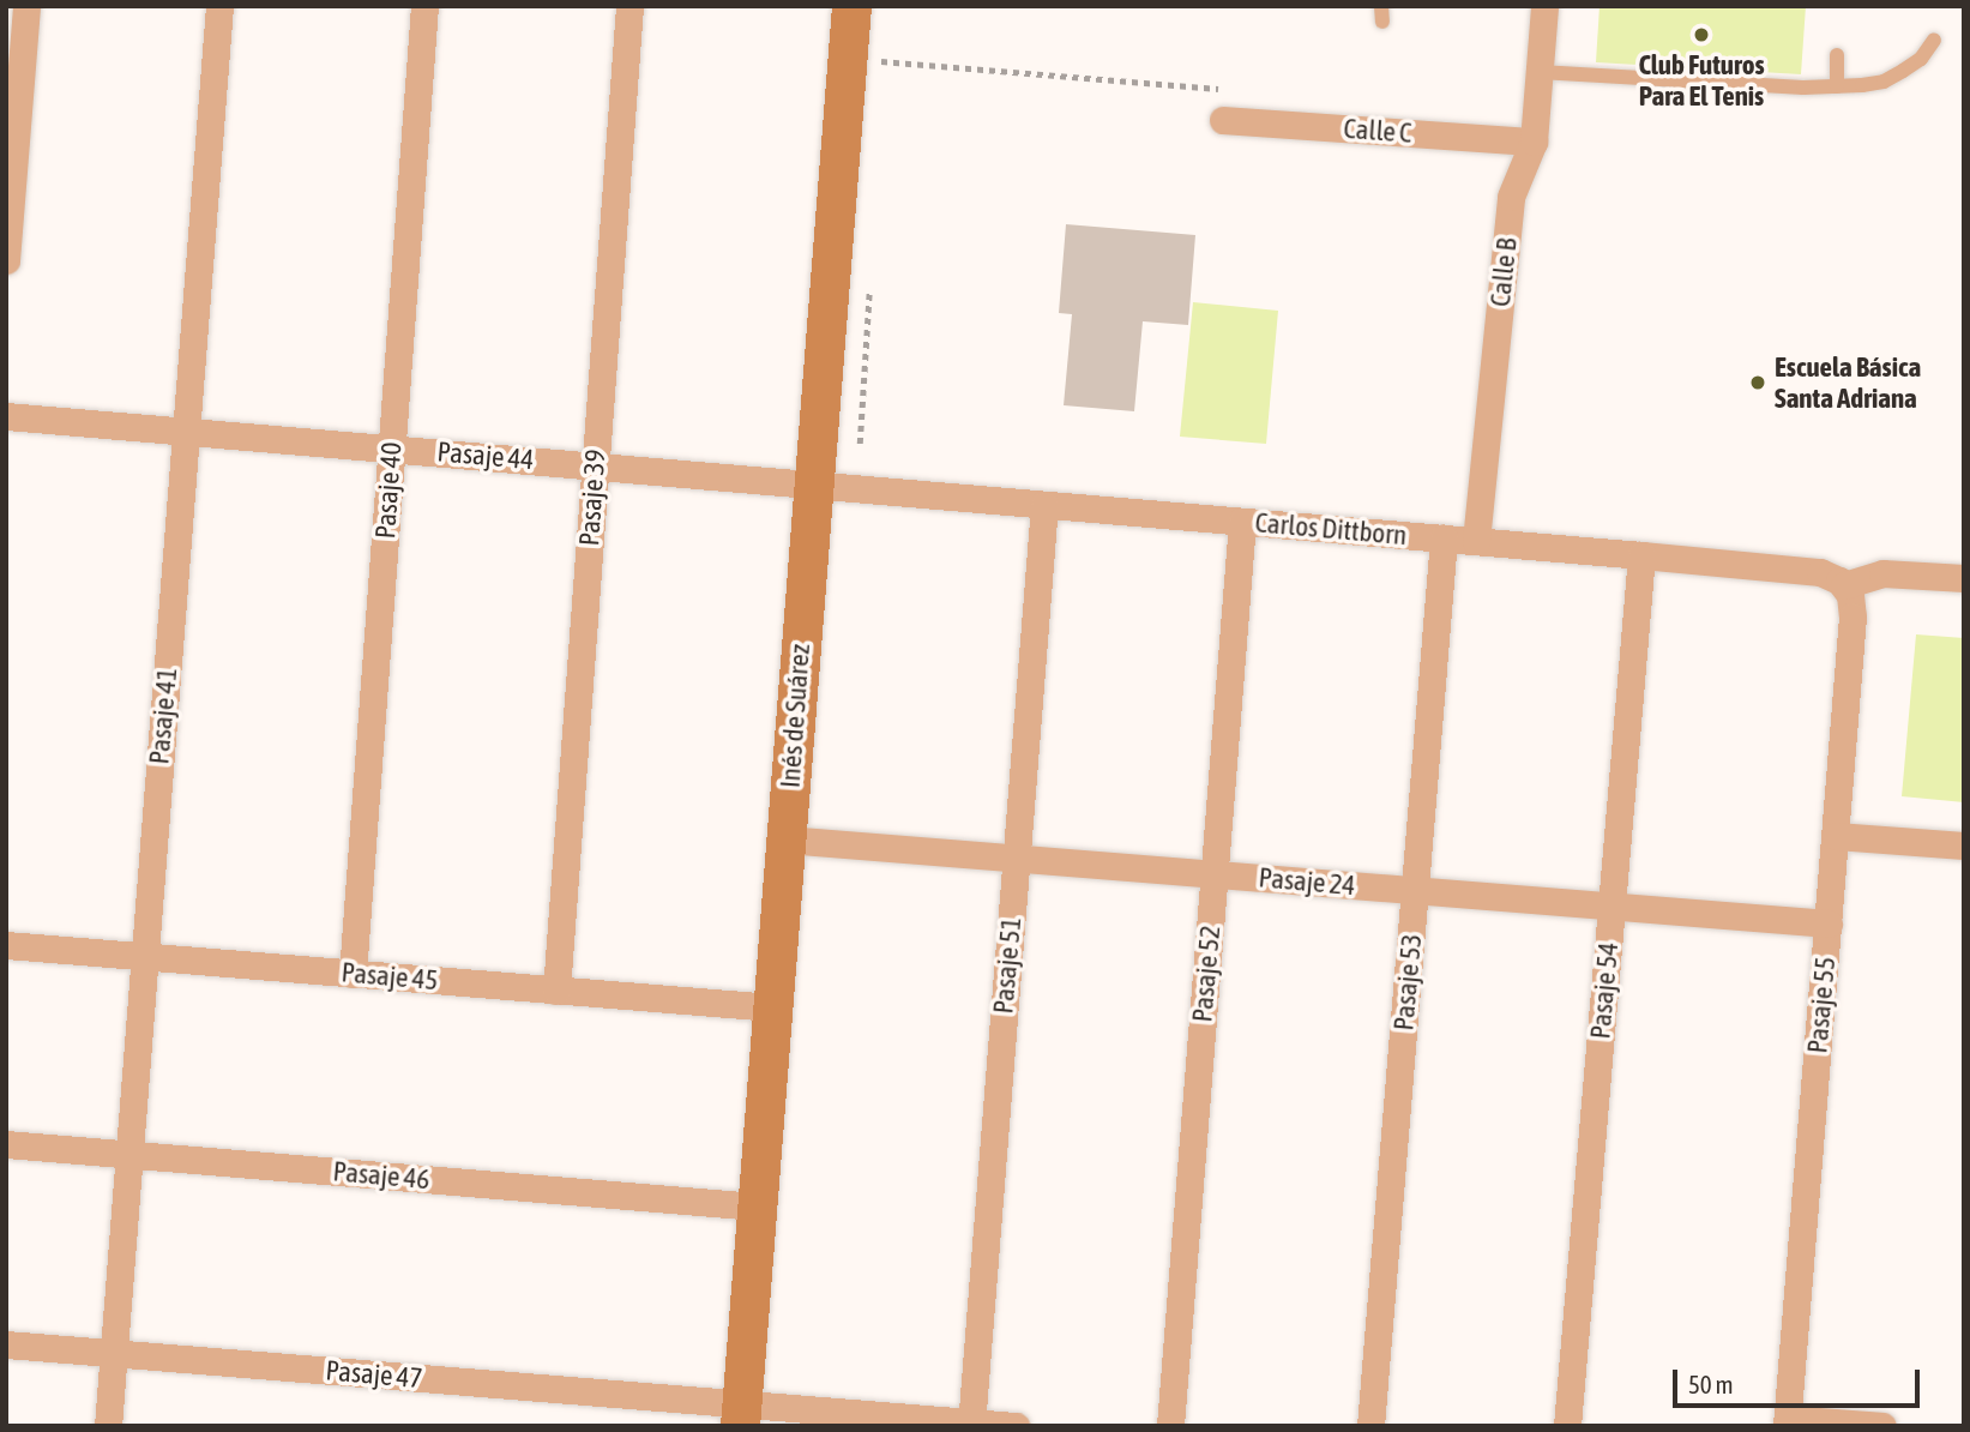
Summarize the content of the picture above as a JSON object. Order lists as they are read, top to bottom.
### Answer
{
  "streets": {
    "street": [
      "Calle C",
      "Calle B",
      "Pasaje 44",
      "Pasaje 40",
      "Pasaje 39",
      "Carlos Dittborn",
      "Pasaje 41",
      "Inés de Suárez",
      "Pasaje 24",
      "Pasaje 51",
      "Pasaje 52",
      "Pasaje 45",
      "Pasaje 53",
      "Pasaje 54",
      "Pasaje 55",
      "Pasaje 46",
      "Pasaje 47"
    ]
  },
  "crossings": [
    ["Calle C", "Calle B"],
    ["Calle B", "Carlos Dittborn"],
    ["Pasaje 44", "Pasaje 40"],
    ["Pasaje 44", "Pasaje 39"],
    ["Pasaje 44", "Carlos Dittborn"],
    ["Pasaje 44", "Pasaje 41"],
    ["Pasaje 44", "Inés de Suárez"],
    ["Pasaje 40", "Pasaje 45"],
    ["Pasaje 39", "Pasaje 45"],
    ["Carlos Dittborn", "Inés de Suárez"],
    ["Carlos Dittborn", "Pasaje 51"],
    ["Carlos Dittborn", "Pasaje 52"],
    ["Carlos Dittborn", "Pasaje 53"],
    ["Carlos Dittborn", "Pasaje 54"],
    ["Carlos Dittborn", "Pasaje 55"],
    ["Pasaje 41", "Pasaje 45"],
    ["Pasaje 41", "Pasaje 46"],
    ["Pasaje 41", "Pasaje 47"],
    ["Inés de Suárez", "Pasaje 24"],
    ["Inés de Suárez", "Pasaje 45"],
    ["Inés de Suárez", "Pasaje 46"],
    ["Inés de Suárez", "Pasaje 47"],
    ["Pasaje 24", "Pasaje 51"],
    ["Pasaje 24", "Pasaje 52"],
    ["Pasaje 24", "Pasaje 53"],
    ["Pasaje 24", "Pasaje 54"],
    ["Pasaje 24", "Pasaje 55"],
    ["Pasaje 51", "Pasaje 47"]
  ],
  "places": ["Club Futuros Para El Tenis", "Escuela Básica Santa Adriana"],
  "scale_bar": "50 m"
}
